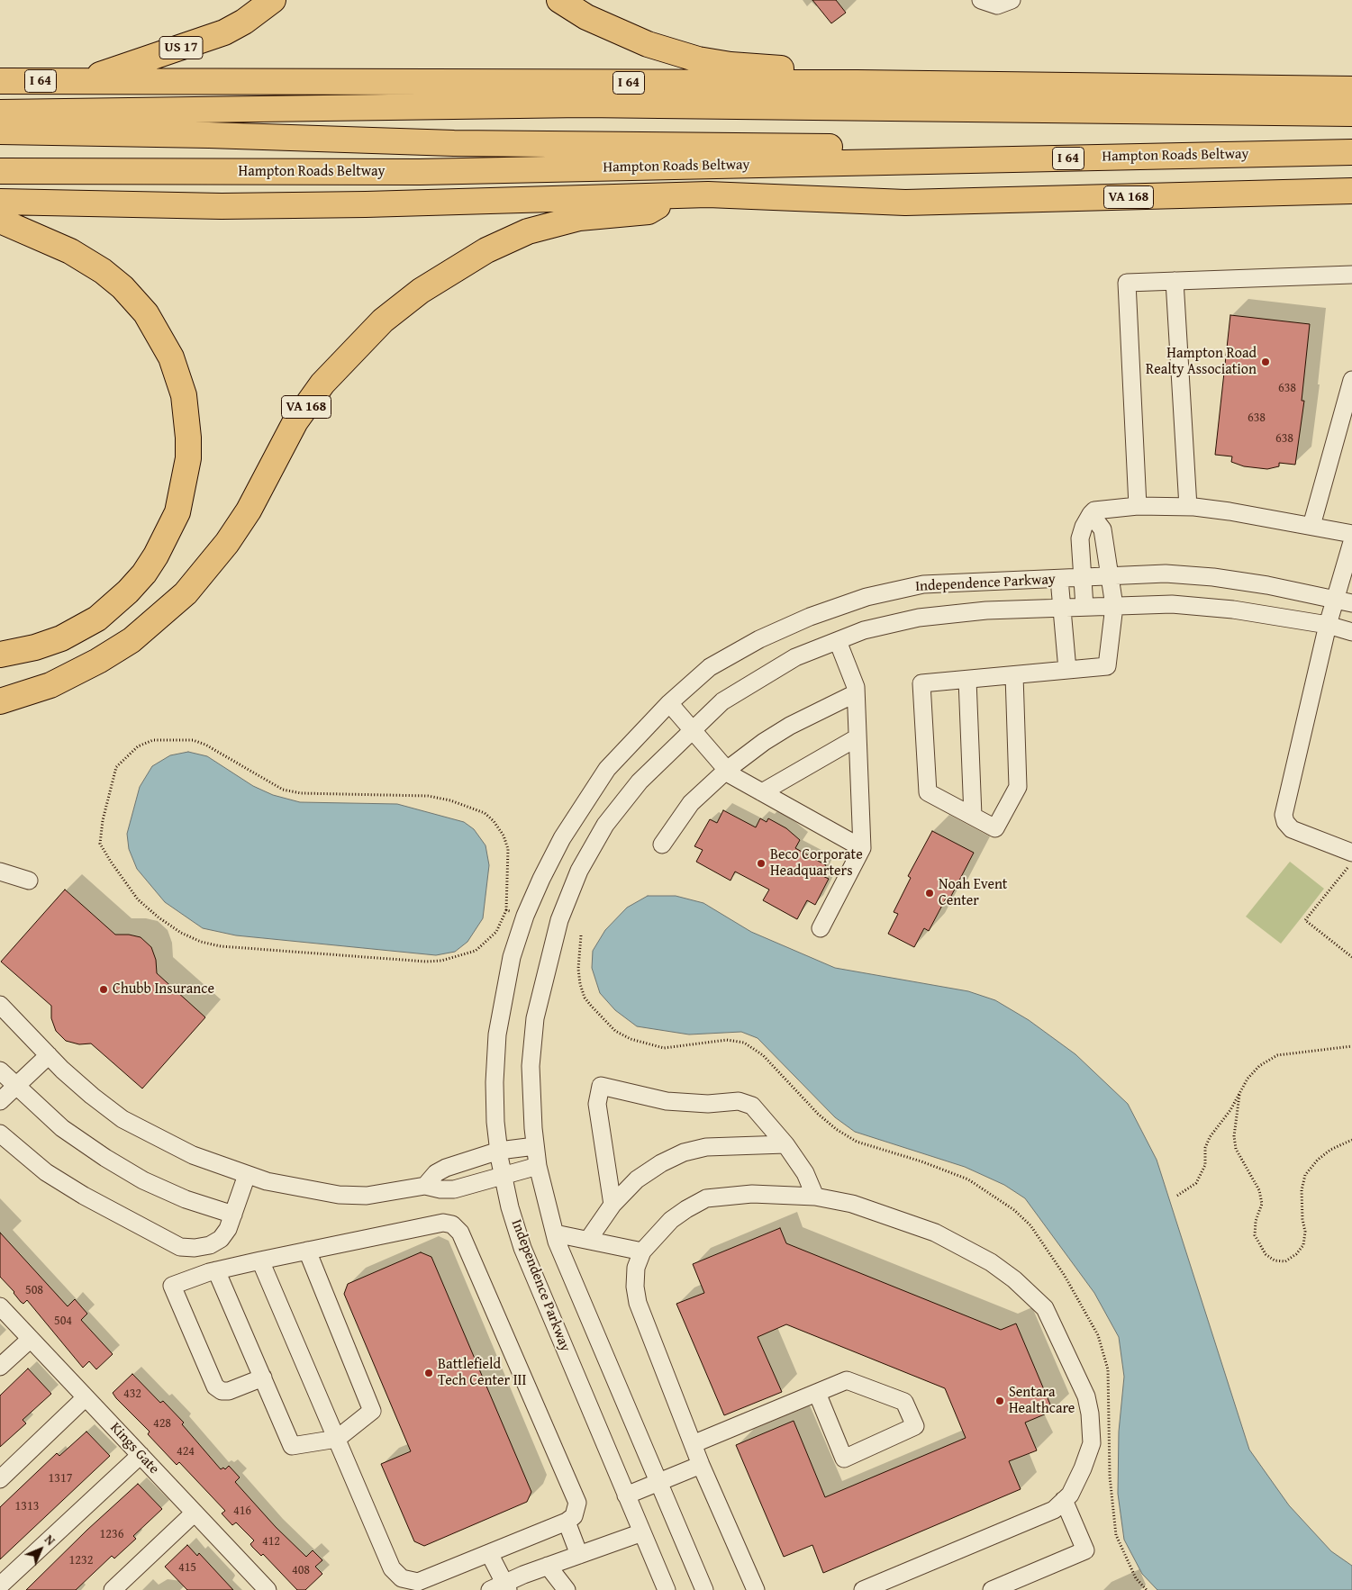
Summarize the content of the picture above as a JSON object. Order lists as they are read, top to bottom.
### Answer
{
  "streets": {
    "highway": [
      "US 17",
      "I 64",
      "Hampton Roads Beltway",
      "VA 168"
    ],
    "street": ["Independence Parkway", "Kings Gate"]
  },
  "crossings": [
    ["US 17", "I 64"]
  ],
  "places": [
    "Hampton Road Realty Association",
    "Beco Corporate Headquarters",
    "Noah Event Center",
    "Chubb Insurance",
    "Battlefield Tech Center III",
    "Sentara Healthcare"
  ],
  "house_numbers": [
    "638",
    "638",
    "638",
    "508",
    "504",
    "432",
    "428",
    "424",
    "1317",
    "1313",
    "416",
    "1236",
    "412",
    "1232",
    "415",
    "408"
  ],
  "north": "top right"
}
